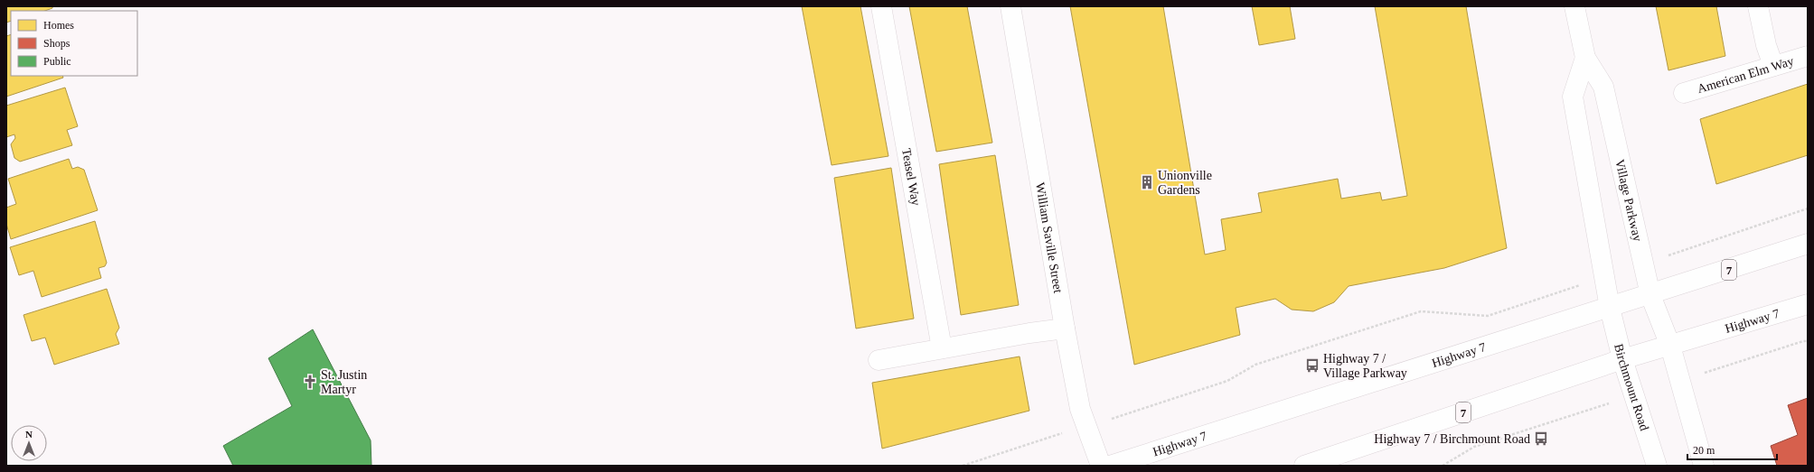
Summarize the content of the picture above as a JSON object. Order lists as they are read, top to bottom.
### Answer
{
  "streets": {
    "main road": [
      "American Elm Way",
      "Teasel Way",
      "Village Parkway",
      "William Saville Street",
      "7",
      "Highway 7",
      "Birchmount Road"
    ]
  },
  "crossings": [
    ["Village Parkway", "Highway 7"],
    ["Village Parkway", "Birchmount Road"],
    ["Highway 7", "Birchmount Road"]
  ],
  "places": {
    "building": ["Unionville Gardens"],
    "bus stop": ["Highway 7 / Village Parkway", "Highway 7 / Birchmount Road"],
    "church": ["St. Justin Martyr"]
  },
  "legend": ["Homes", "Shops", "Public"],
  "scale_bar": "20 m",
  "north": "top"
}
